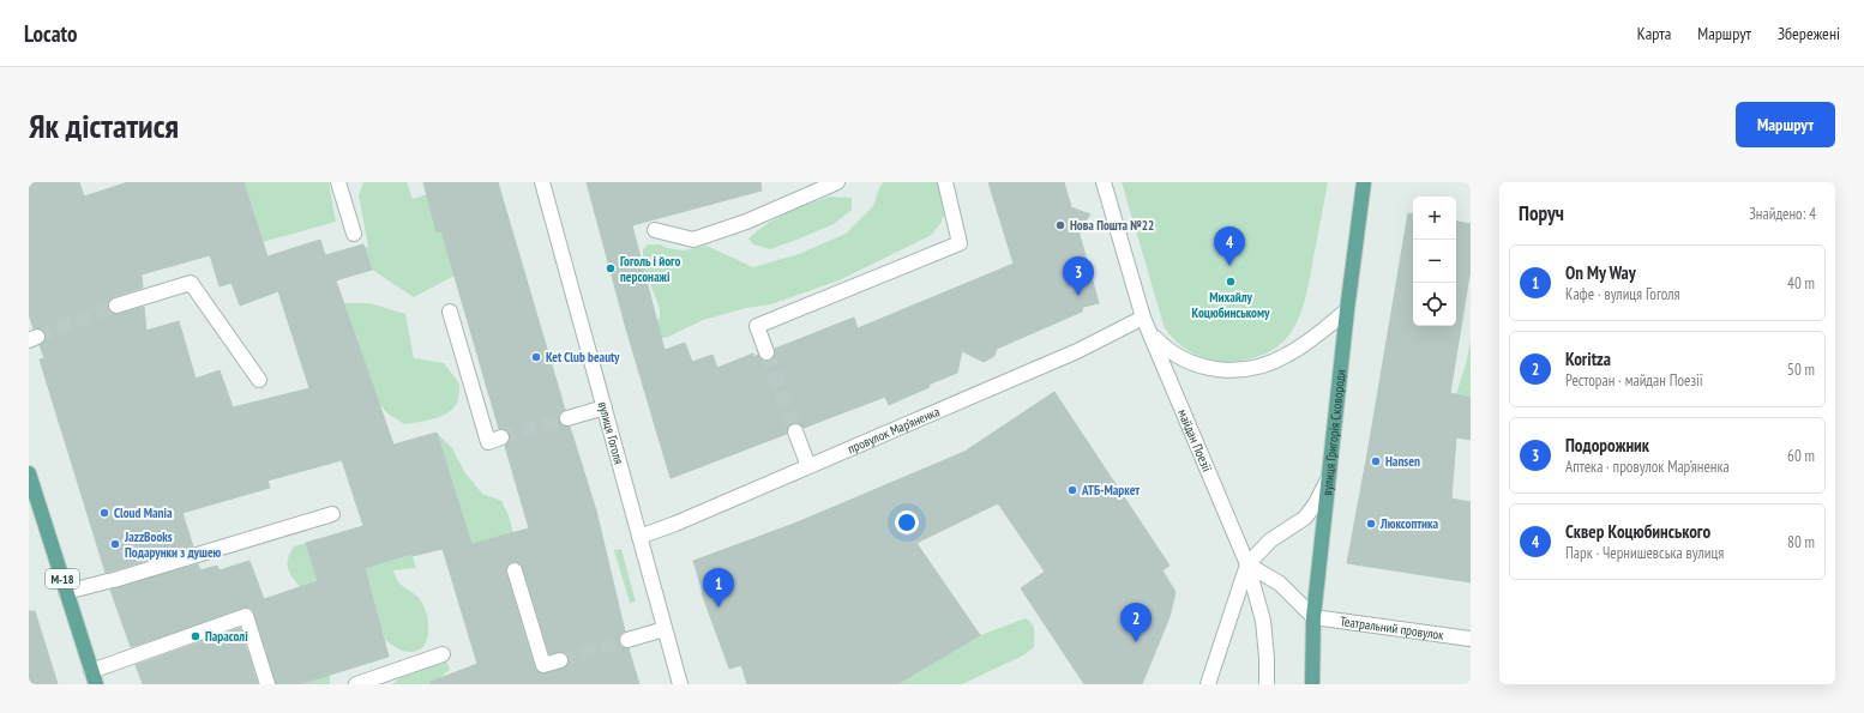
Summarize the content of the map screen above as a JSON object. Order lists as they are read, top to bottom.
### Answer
{
  "streets": {
    "main road": ["вулиця Григорія Сковороди", "М-18"],
    "street": [
      "провулок Мар’яненка",
      "вулиця Гоголя",
      "майдан Поезії",
      "Театральний провулок"
    ]
  },
  "crossings": [
    ["провулок Мар’яненка", "вулиця Гоголя"],
    ["провулок Мар’яненка", "майдан Поезії"],
    ["вулиця Григорія Сковороди", "Театральний провулок"]
  ],
  "places": [
    "Нова Пошта №22",
    "Гоголь і його персонажі",
    "Михайлу Коцюбинському",
    "Ket Club beauty",
    "Hansen",
    "АТБ-Маркет",
    "Cloud Mania",
    "Люксоптика",
    "JazzBooks Подарунки з душею",
    "Парасолі"
  ],
  "page": {
    "header": "Locato",
    "nav": ["Карта", "Маршрут", "Збережені"],
    "buttons": "Маршрут",
    "title": "Як дістатися",
    "heading": ["Поруч", "Знайдено: 4"],
    "map_buttons": ["+", "−"],
    "pins": [
      "4",
      "3",
      "1",
      "2"
    ],
    "list": [
      {
        "mark": "1",
        "name": "On My Way",
        "note": "Кафе · вулиця Гоголя",
        "value": "40 m"
      },
      {
        "mark": "2",
        "name": "Koritza",
        "note": "Ресторан · майдан Поезії",
        "value": "50 m"
      },
      {
        "mark": "3",
        "name": "Подорожник",
        "note": "Аптека · провулок Мар’яненка",
        "value": "60 m"
      },
      {
        "mark": "4",
        "name": "Сквер Коцюбинського",
        "note": "Парк · Чернишевська вулиця",
        "value": "80 m"
      }
    ]
  }
}
